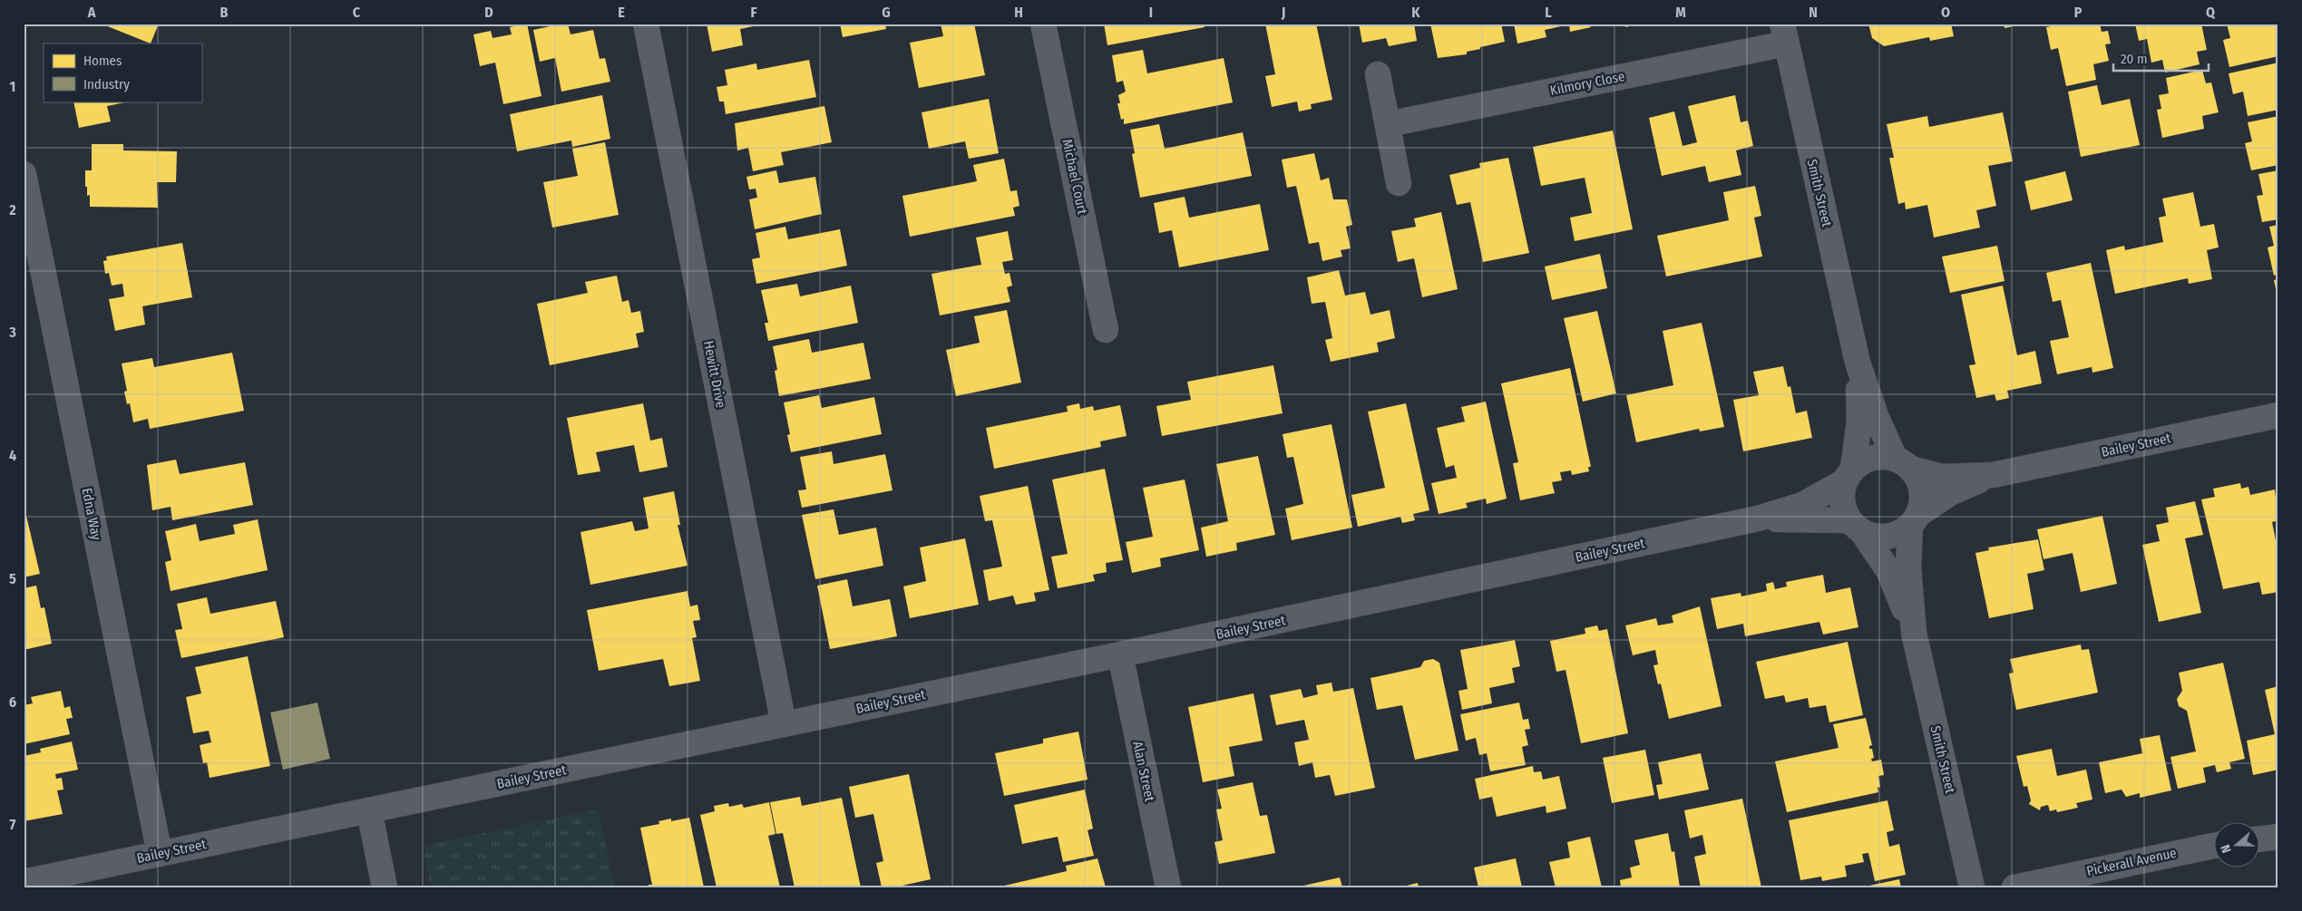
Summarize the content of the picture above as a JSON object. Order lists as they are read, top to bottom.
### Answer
{
  "streets": {
    "street": [
      "Kilmory Close",
      "Michael Court",
      "Smith Street",
      "Hewitt Drive",
      "Bailey Street",
      "Edna Way",
      "Alan Street",
      "Pickerall Avenue"
    ]
  },
  "crossings": [
    ["Kilmory Close", "Smith Street"],
    ["Smith Street", "Bailey Street"],
    ["Hewitt Drive", "Bailey Street"],
    ["Bailey Street", "Edna Way"],
    ["Bailey Street", "Alan Street"]
  ],
  "legend": ["Homes", "Industry"],
  "scale_bar": "20 m",
  "north": "left",
  "grid": {
    "columns": [
      "A",
      "B",
      "C",
      "D",
      "E",
      "F",
      "G",
      "H",
      "I",
      "J",
      "K",
      "L",
      "M",
      "N",
      "O",
      "P",
      "Q"
    ],
    "rows": [
      "1",
      "2",
      "3",
      "4",
      "5",
      "6",
      "7"
    ]
  }
}
